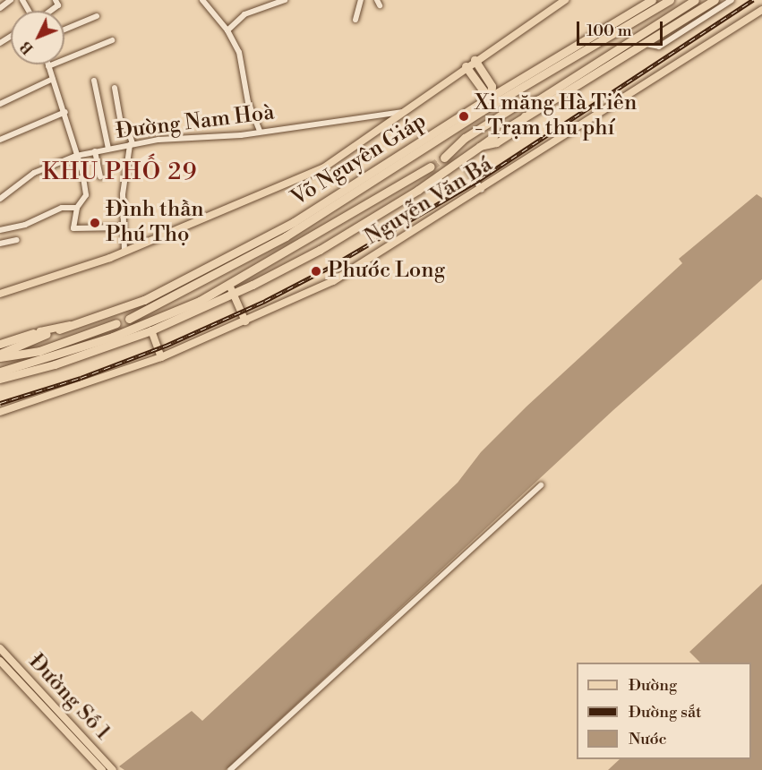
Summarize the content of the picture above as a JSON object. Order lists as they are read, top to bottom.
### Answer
{
  "streets": {
    "highway": ["Võ Nguyên Giáp"],
    "main road": ["Nguyễn Văn Bá", "Đường Số 1"],
    "street": ["Đường Nam Hoà"]
  },
  "districts": ["KHU PHỐ 29"],
  "places": ["Xi măng Hà Tiên - Trạm thu phí", "Đình thần Phú Thọ", "Phước Long"],
  "legend": ["Đường", "Đường sắt", "Nước"],
  "scale_bar": "100 m",
  "north": "bottom left"
}
